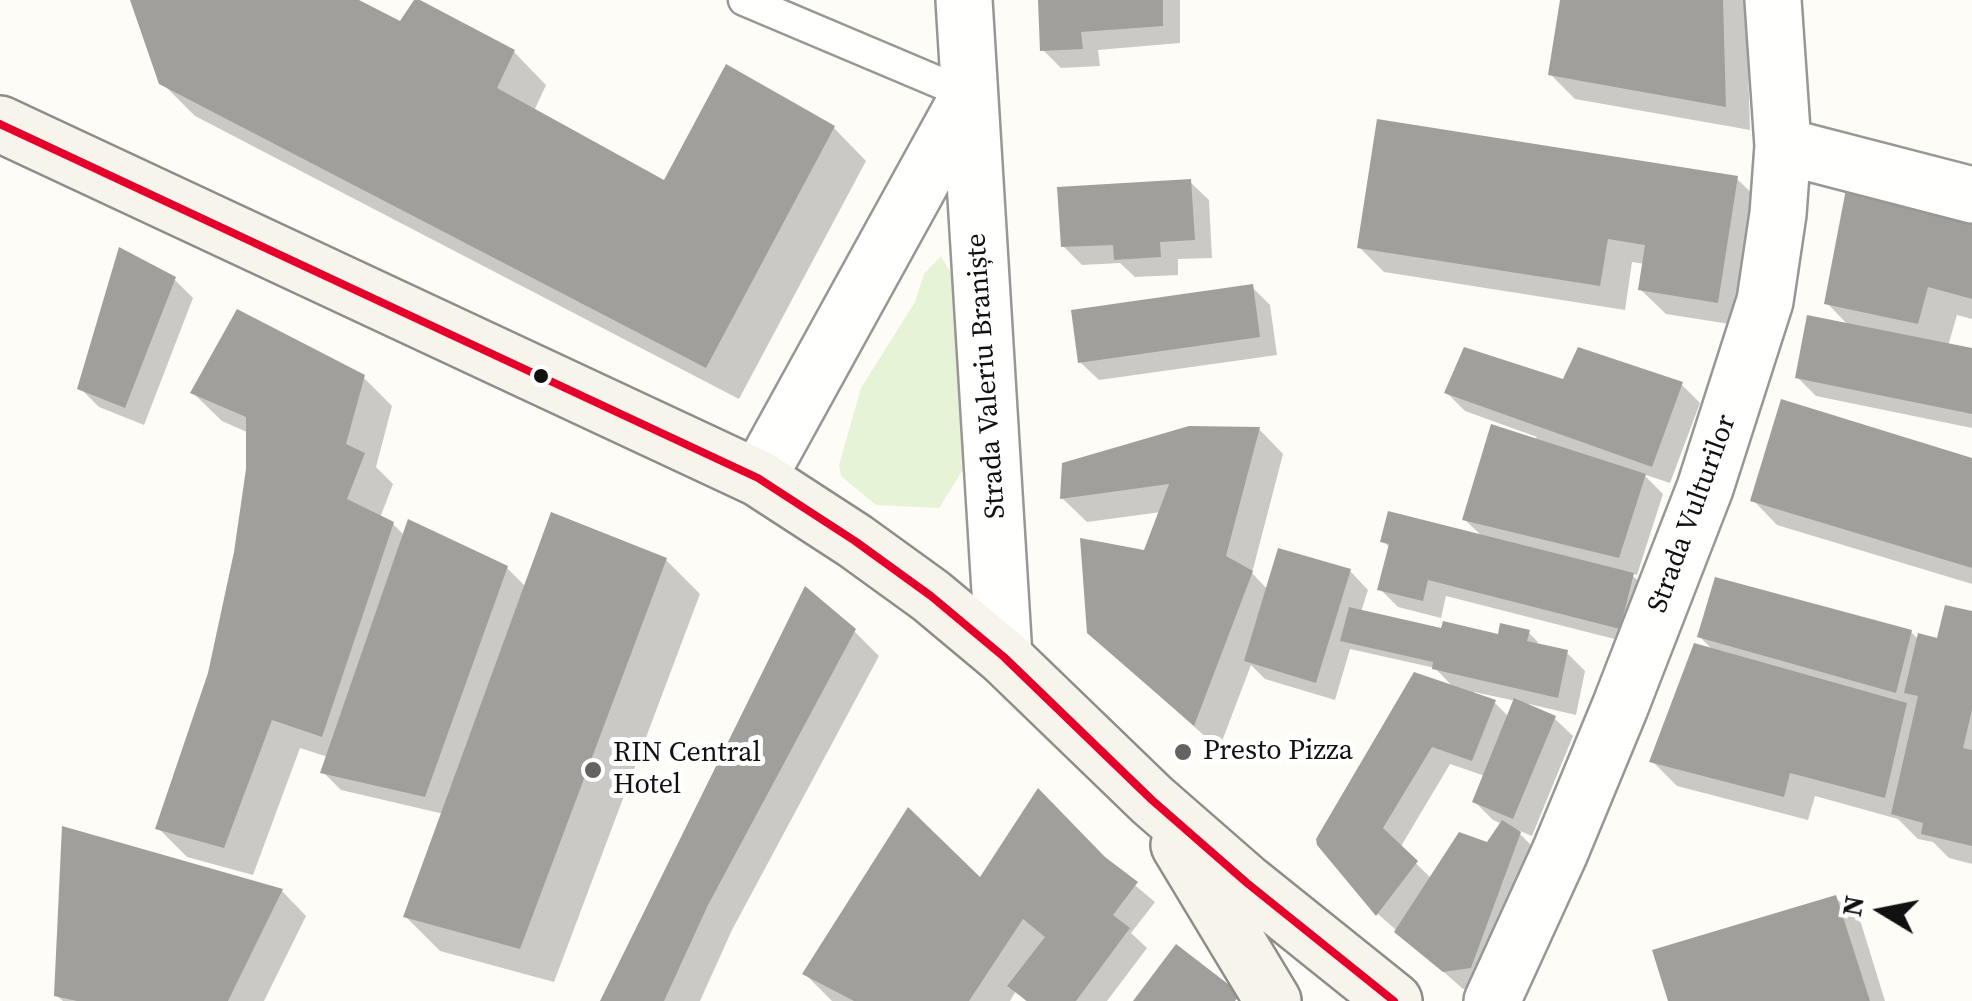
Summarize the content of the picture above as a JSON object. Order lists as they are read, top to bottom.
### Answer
{
  "streets": {
    "street": ["Strada Valeriu Braniște", "Strada Vulturilor"]
  },
  "places": ["Presto Pizza", "RIN Central Hotel"],
  "north": "left"
}
